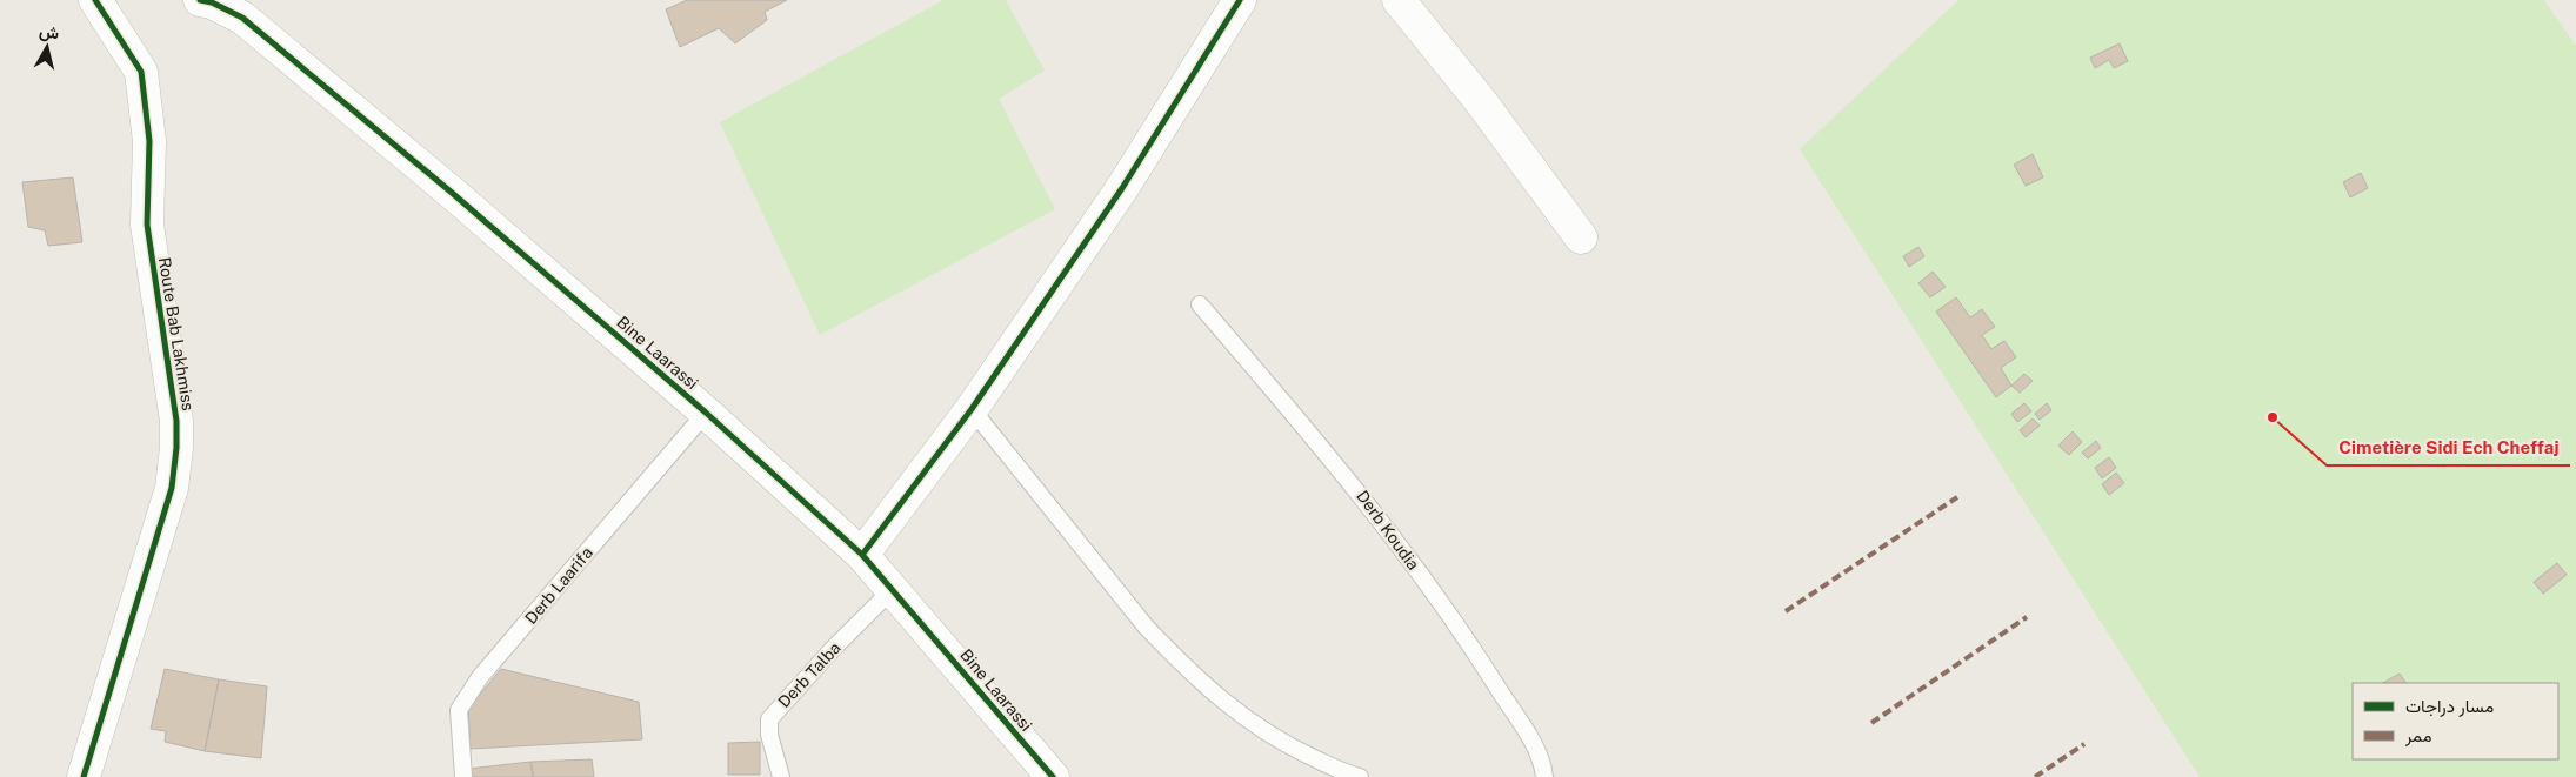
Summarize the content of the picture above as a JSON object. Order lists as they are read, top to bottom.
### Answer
{
  "streets": {
    "street": ["Route Bab Lakhmiss", "Bine Laarassi"],
    "lane": ["Derb Koudia", "Derb Laarifa", "Derb Talba"]
  },
  "crossings": [
    ["Bine Laarassi", "Derb Laarifa"],
    ["Bine Laarassi", "Derb Talba"]
  ],
  "places": ["Cimetière Sidi Ech Cheffaj"],
  "legend": ["مسار دراجات", "ممر"],
  "north": "top"
}
